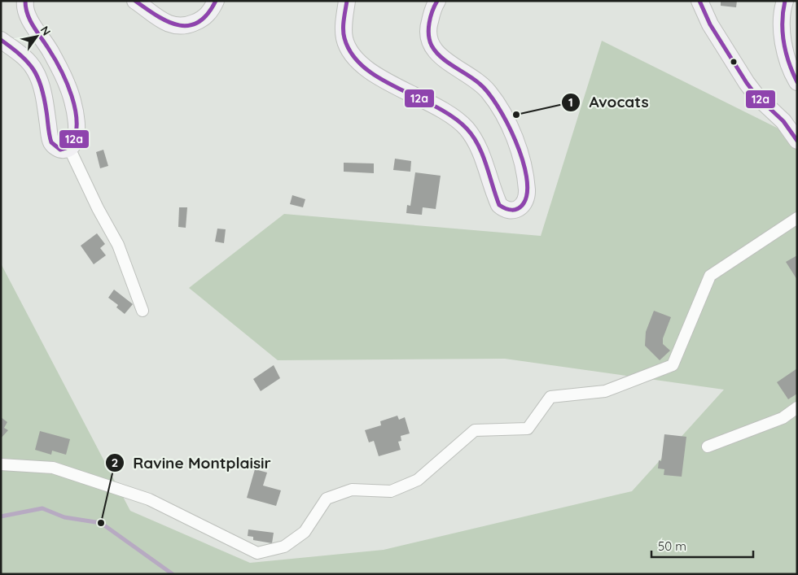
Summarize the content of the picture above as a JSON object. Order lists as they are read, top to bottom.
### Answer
{
  "places": ["Avocats", "Ravine Montplaisir"],
  "lines": ["transit line 12a"],
  "scale_bar": "50 m",
  "north": "top right"
}
